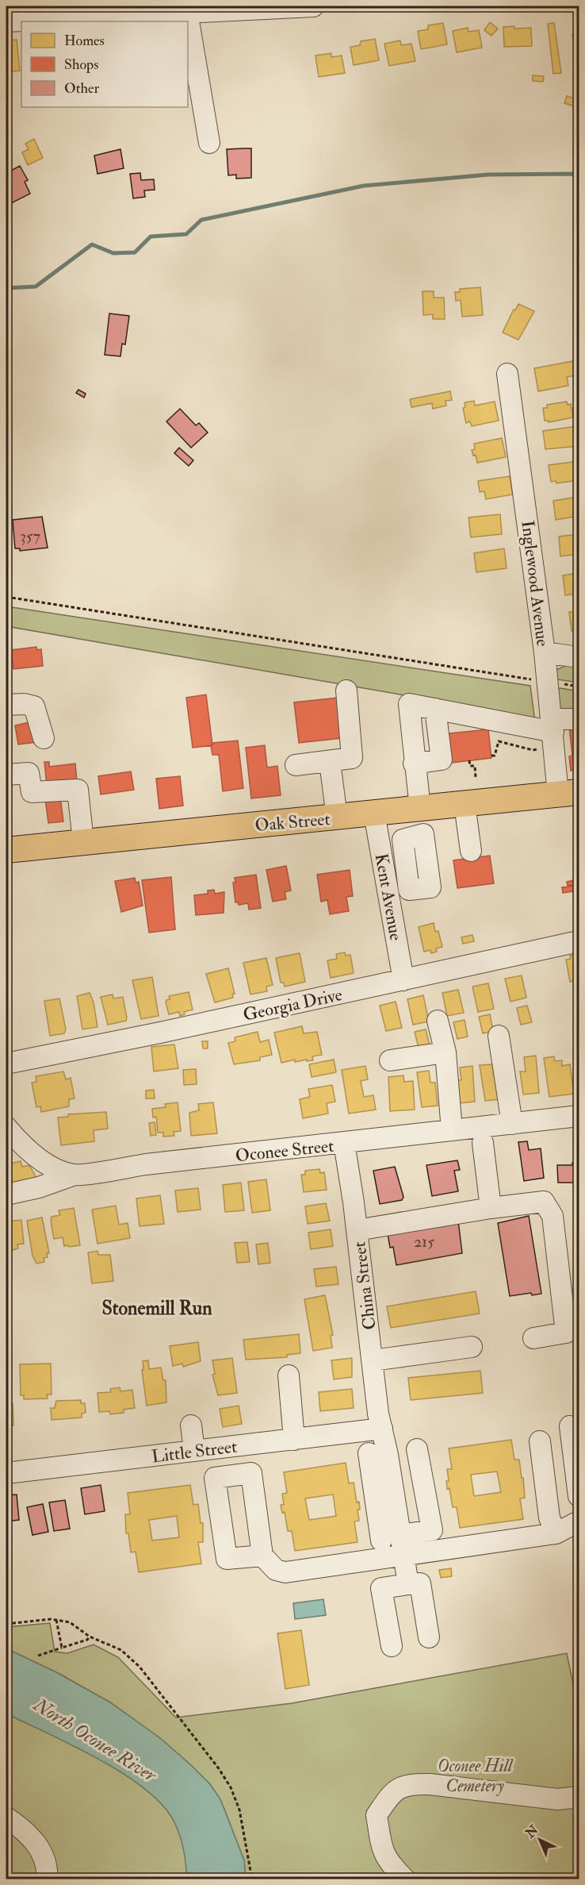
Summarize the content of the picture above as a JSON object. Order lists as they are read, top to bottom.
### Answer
{
  "streets": {
    "main road": ["Oak Street"],
    "street": [
      "Inglewood Avenue",
      "Kent Avenue",
      "Georgia Drive",
      "Oconee Street",
      "China Street",
      "Little Street"
    ]
  },
  "crossings": [
    ["Inglewood Avenue", "Oak Street"],
    ["Oak Street", "Kent Avenue"],
    ["Kent Avenue", "Georgia Drive"],
    ["Oconee Street", "China Street"],
    ["China Street", "Little Street"]
  ],
  "districts": ["Stonemill Run"],
  "water": ["North Oconee River"],
  "parks": ["Oconee Hill Cemetery"],
  "house_numbers": ["357", "215"],
  "legend": ["Homes", "Shops", "Other"],
  "north": "top left"
}
